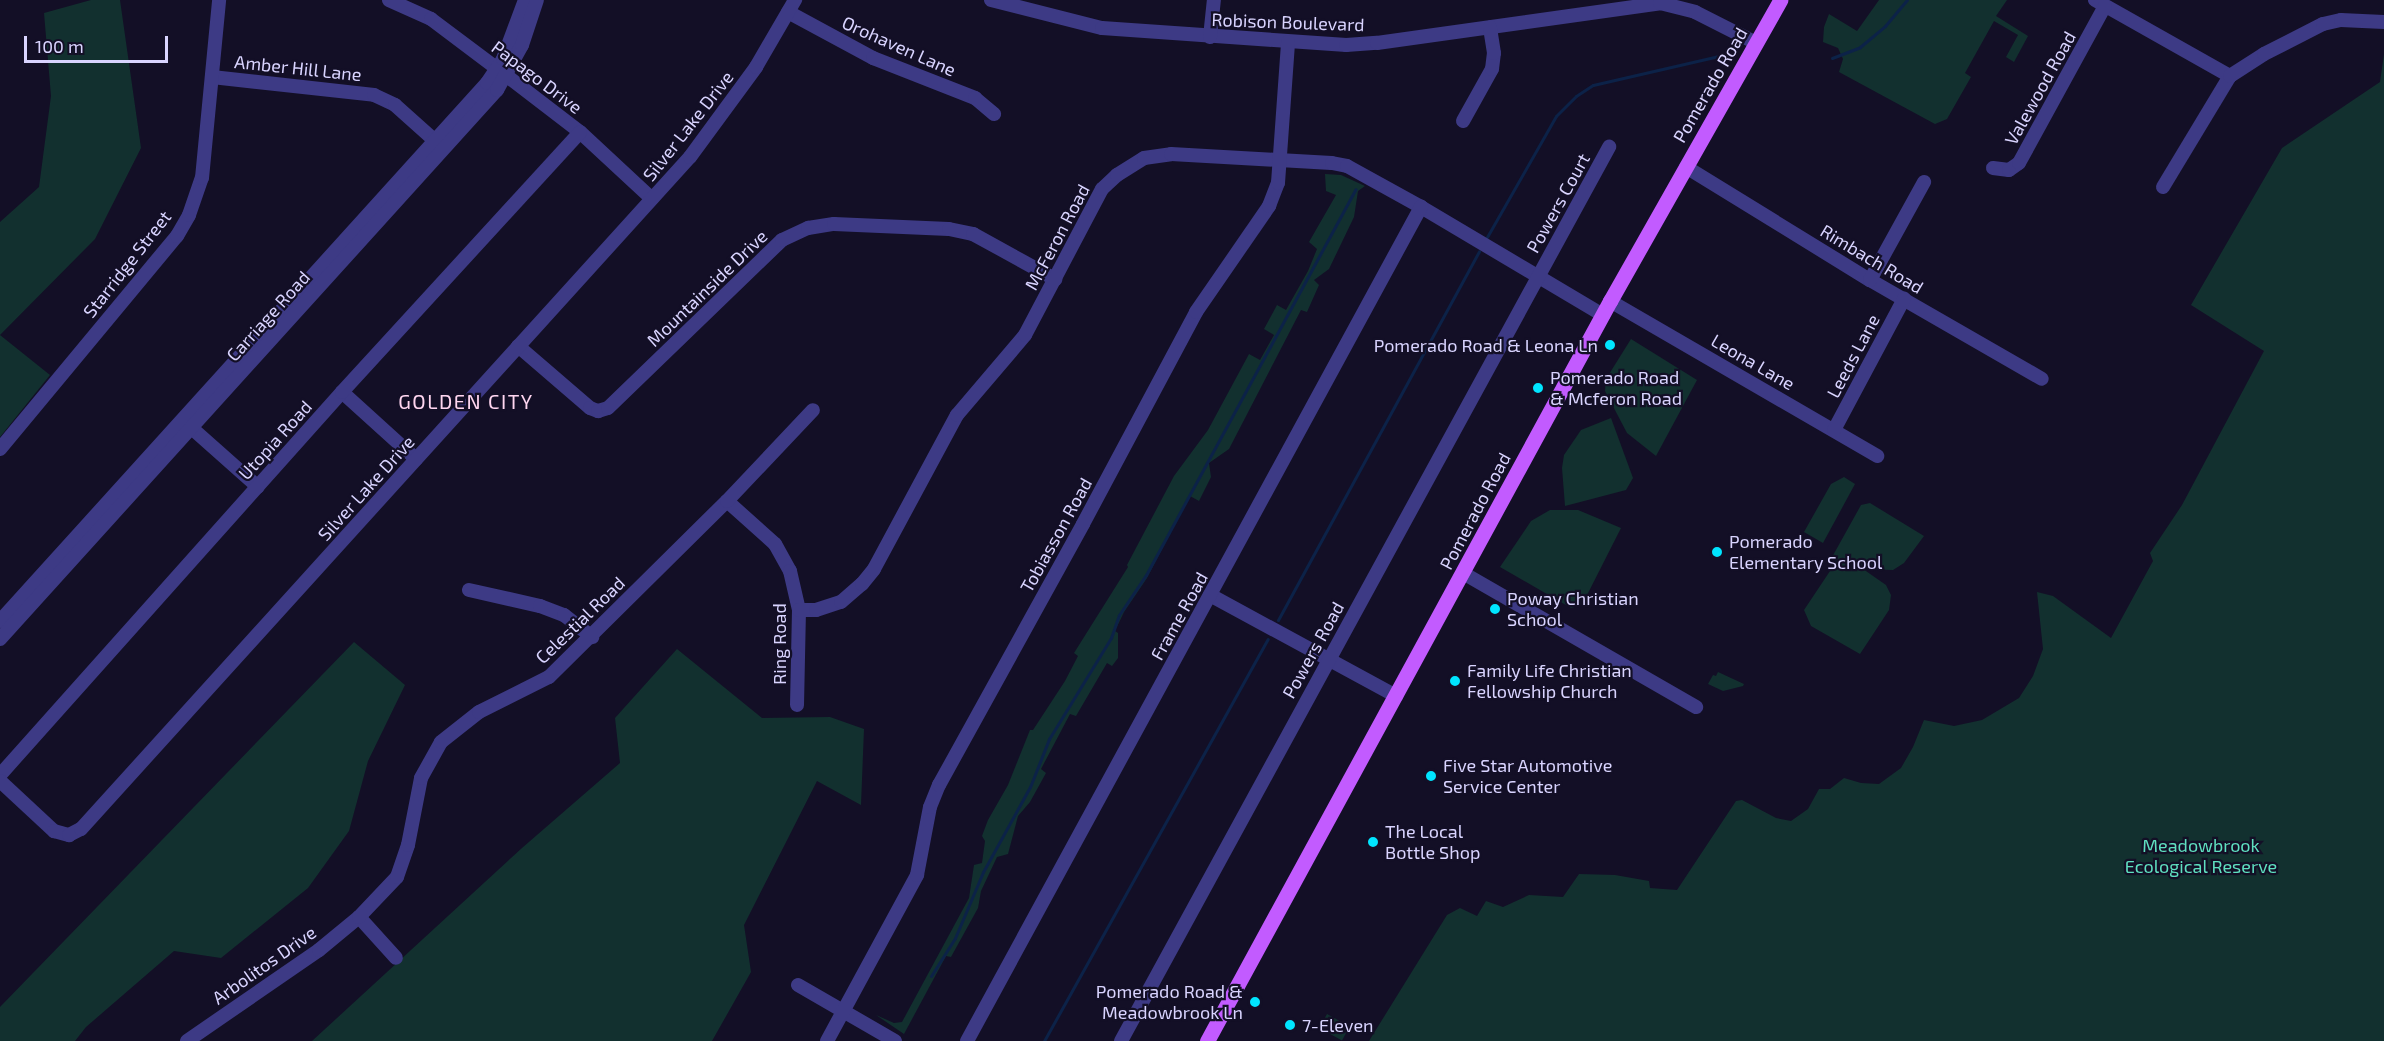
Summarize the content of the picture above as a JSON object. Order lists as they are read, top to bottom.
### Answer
{
  "streets": {
    "main road": ["Pomerado Road"],
    "street": [
      "Robison Boulevard",
      "Orohaven Lane",
      "Amber Hill Lane",
      "Papago Drive",
      "Valewood Road",
      "Silver Lake Drive",
      "Powers Court",
      "McFeron Road",
      "Rimbach Road",
      "Starridge Street",
      "Mountainside Drive",
      "Carriage Road",
      "Leeds Lane",
      "Leona Lane",
      "Utopia Road",
      "Tobiasson Road",
      "Frame Road",
      "Celestial Road",
      "Ring Road",
      "Powers Road",
      "Arbolitos Drive"
    ]
  },
  "crossings": [
    ["Robison Boulevard", "Pomerado Road"],
    ["Robison Boulevard", "Tobiasson Road"],
    ["Orohaven Lane", "Silver Lake Drive"],
    ["Amber Hill Lane", "Starridge Street"],
    ["Amber Hill Lane", "Carriage Road"],
    ["Papago Drive", "Silver Lake Drive"],
    ["Papago Drive", "Carriage Road"],
    ["Papago Drive", "Utopia Road"],
    ["Pomerado Road", "McFeron Road"],
    ["Pomerado Road", "Rimbach Road"],
    ["Pomerado Road", "Leona Lane"],
    ["Silver Lake Drive", "Mountainside Drive"],
    ["Powers Court", "McFeron Road"],
    ["Powers Court", "Powers Road"],
    ["McFeron Road", "Mountainside Drive"],
    ["McFeron Road", "Tobiasson Road"],
    ["McFeron Road", "Frame Road"],
    ["McFeron Road", "Ring Road"],
    ["McFeron Road", "Powers Road"],
    ["Rimbach Road", "Leeds Lane"],
    ["Leeds Lane", "Leona Lane"],
    ["Celestial Road", "Ring Road"],
    ["Celestial Road", "Arbolitos Drive"]
  ],
  "districts": ["GOLDEN CITY"],
  "parks": ["Meadowbrook Ecological Reserve"],
  "places": [
    "Pomerado Road & Leona Ln",
    "Pomerado Road & Mcferon Road",
    "Pomerado Elementary School",
    "Poway Christian School",
    "Family Life Christian Fellowship Church",
    "Five Star Automotive Service Center",
    "The Local Bottle Shop",
    "Pomerado Road & Meadowbrook Ln",
    "7-Eleven"
  ],
  "scale_bar": "100 m"
}
